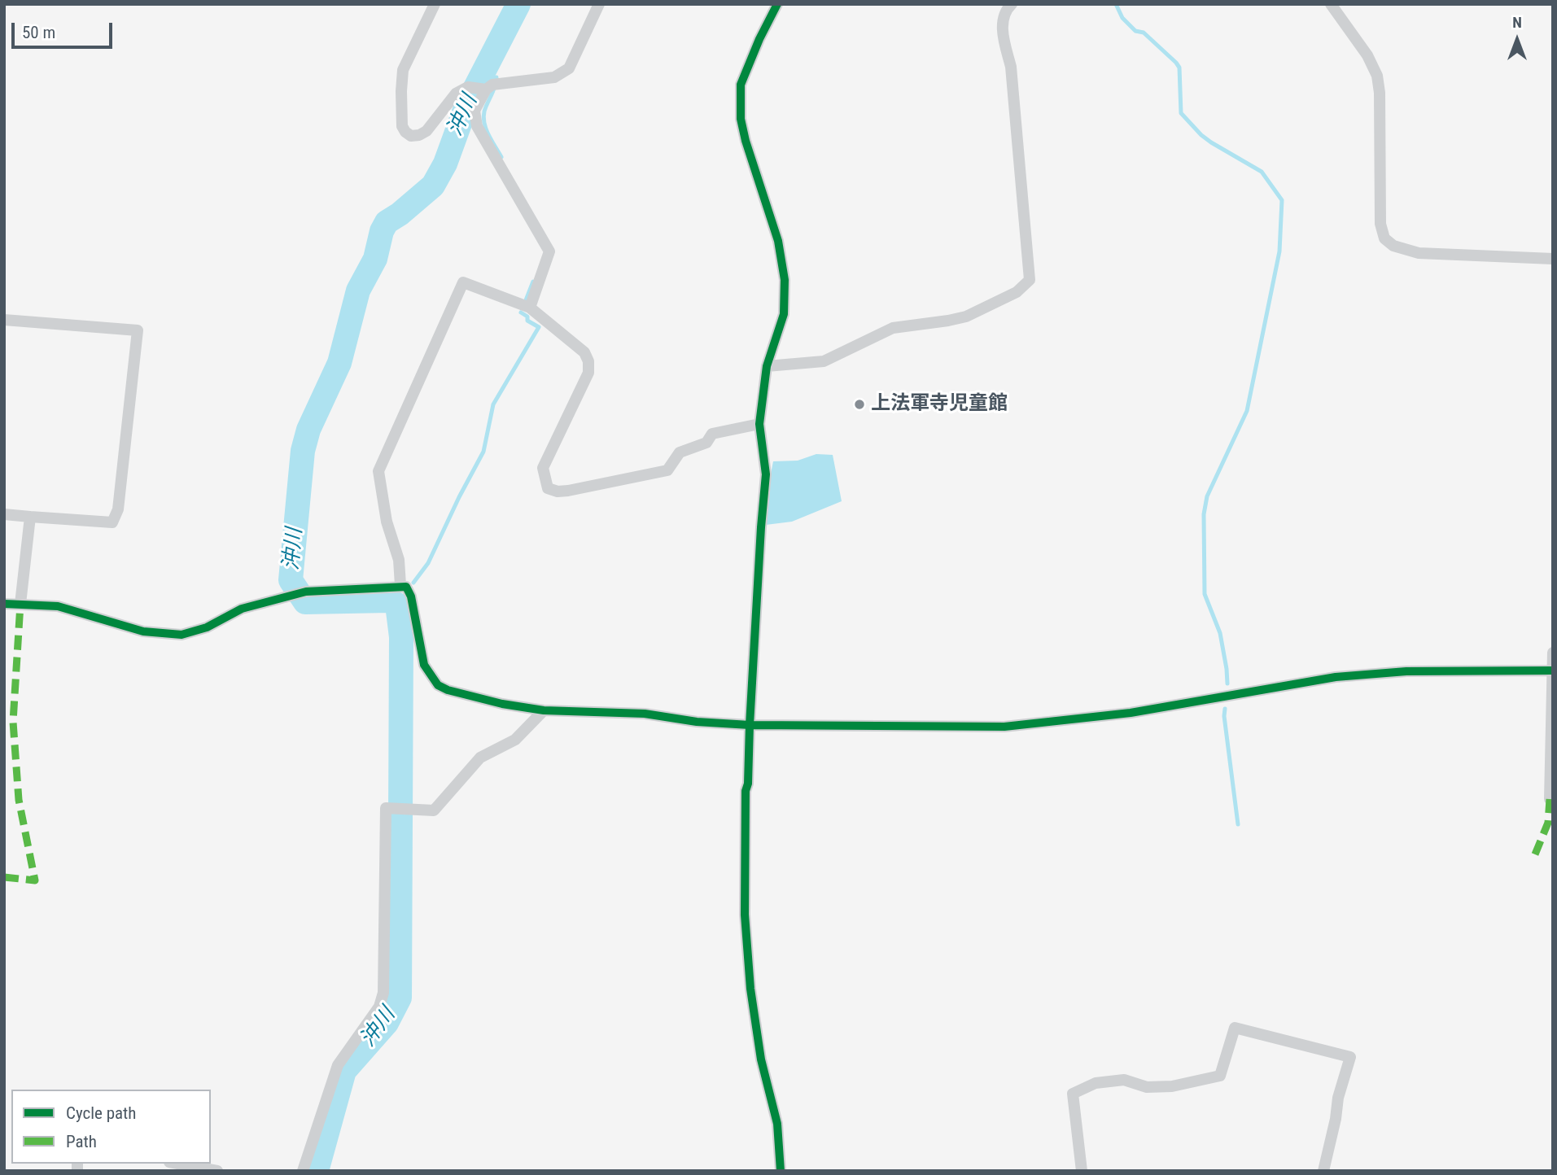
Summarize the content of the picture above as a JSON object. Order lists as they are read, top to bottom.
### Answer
{
  "water": ["沖川"],
  "places": ["上法軍寺児童館"],
  "legend": ["Cycle path", "Path"],
  "scale_bar": "50 m",
  "north": "top"
}
